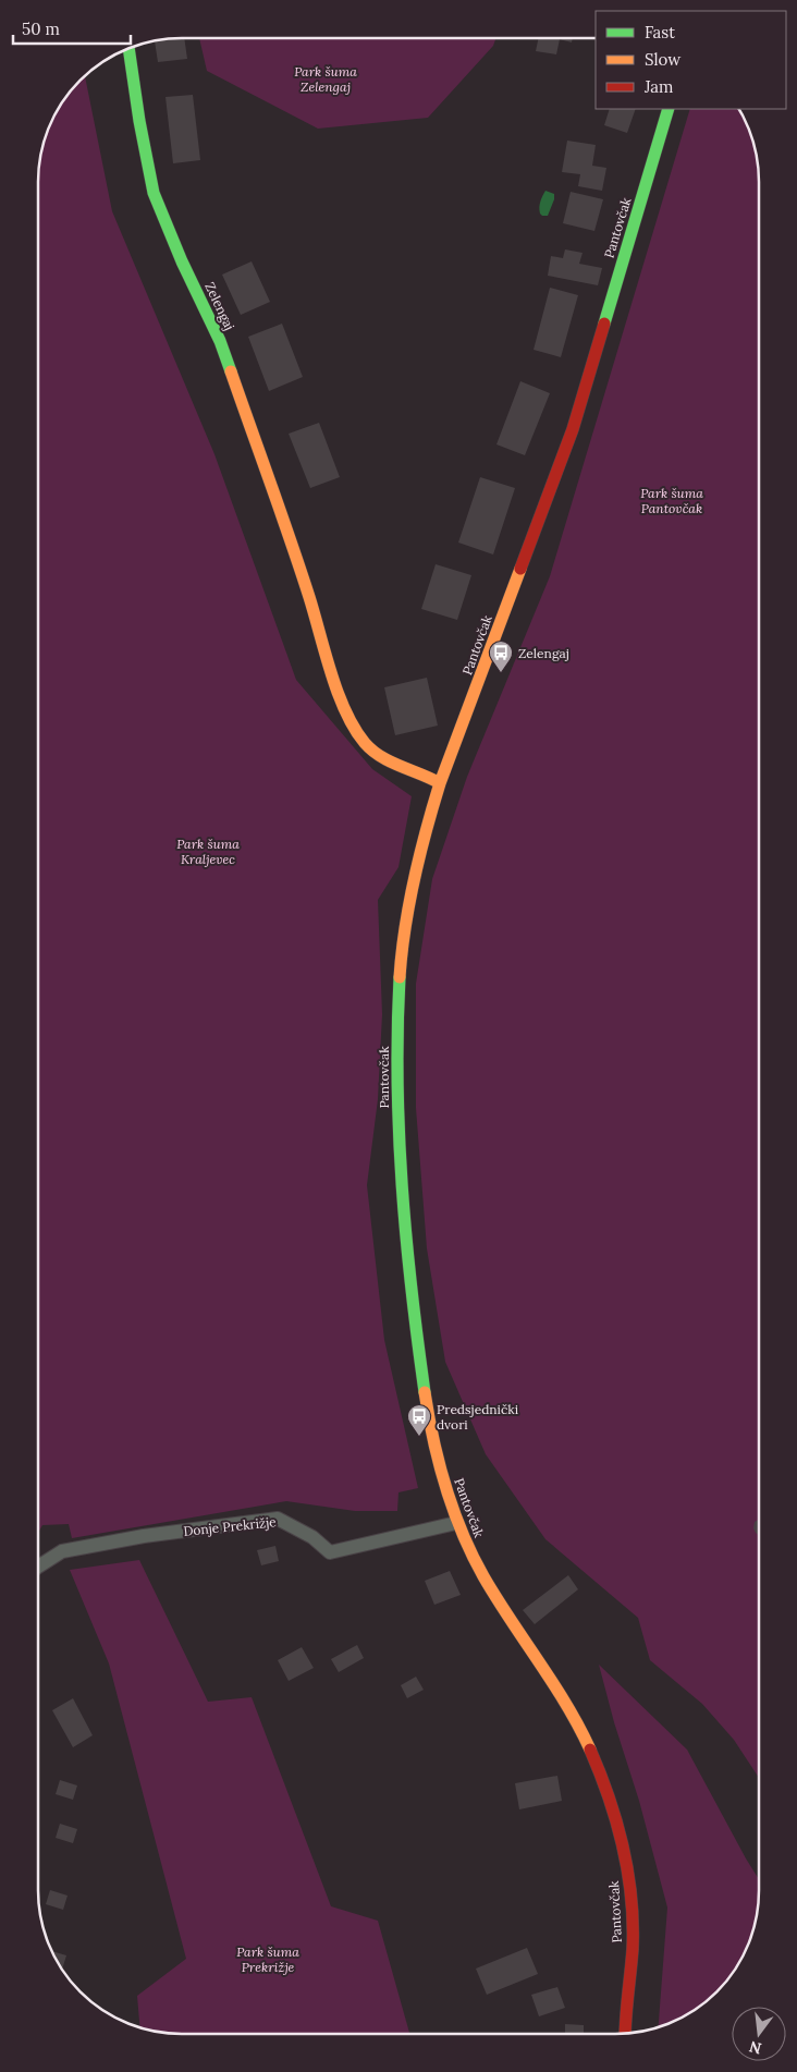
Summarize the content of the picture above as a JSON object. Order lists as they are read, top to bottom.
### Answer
{
  "streets": {
    "main road": ["Pantovčak", "Zelengaj"],
    "street": ["Donje Prekrižje"]
  },
  "crossings": [
    ["Pantovčak", "Zelengaj"],
    ["Pantovčak", "Donje Prekrižje"]
  ],
  "parks": [
    "Park šuma Zelengaj",
    "Park šuma Pantovčak",
    "Park šuma Kraljevec",
    "Park šuma Prekrižje"
  ],
  "places": {
    "bus stop": ["Zelengaj", "Predsjednički dvori"]
  },
  "legend": ["Fast", "Slow", "Jam"],
  "scale_bar": "50 m",
  "north": "bottom"
}
